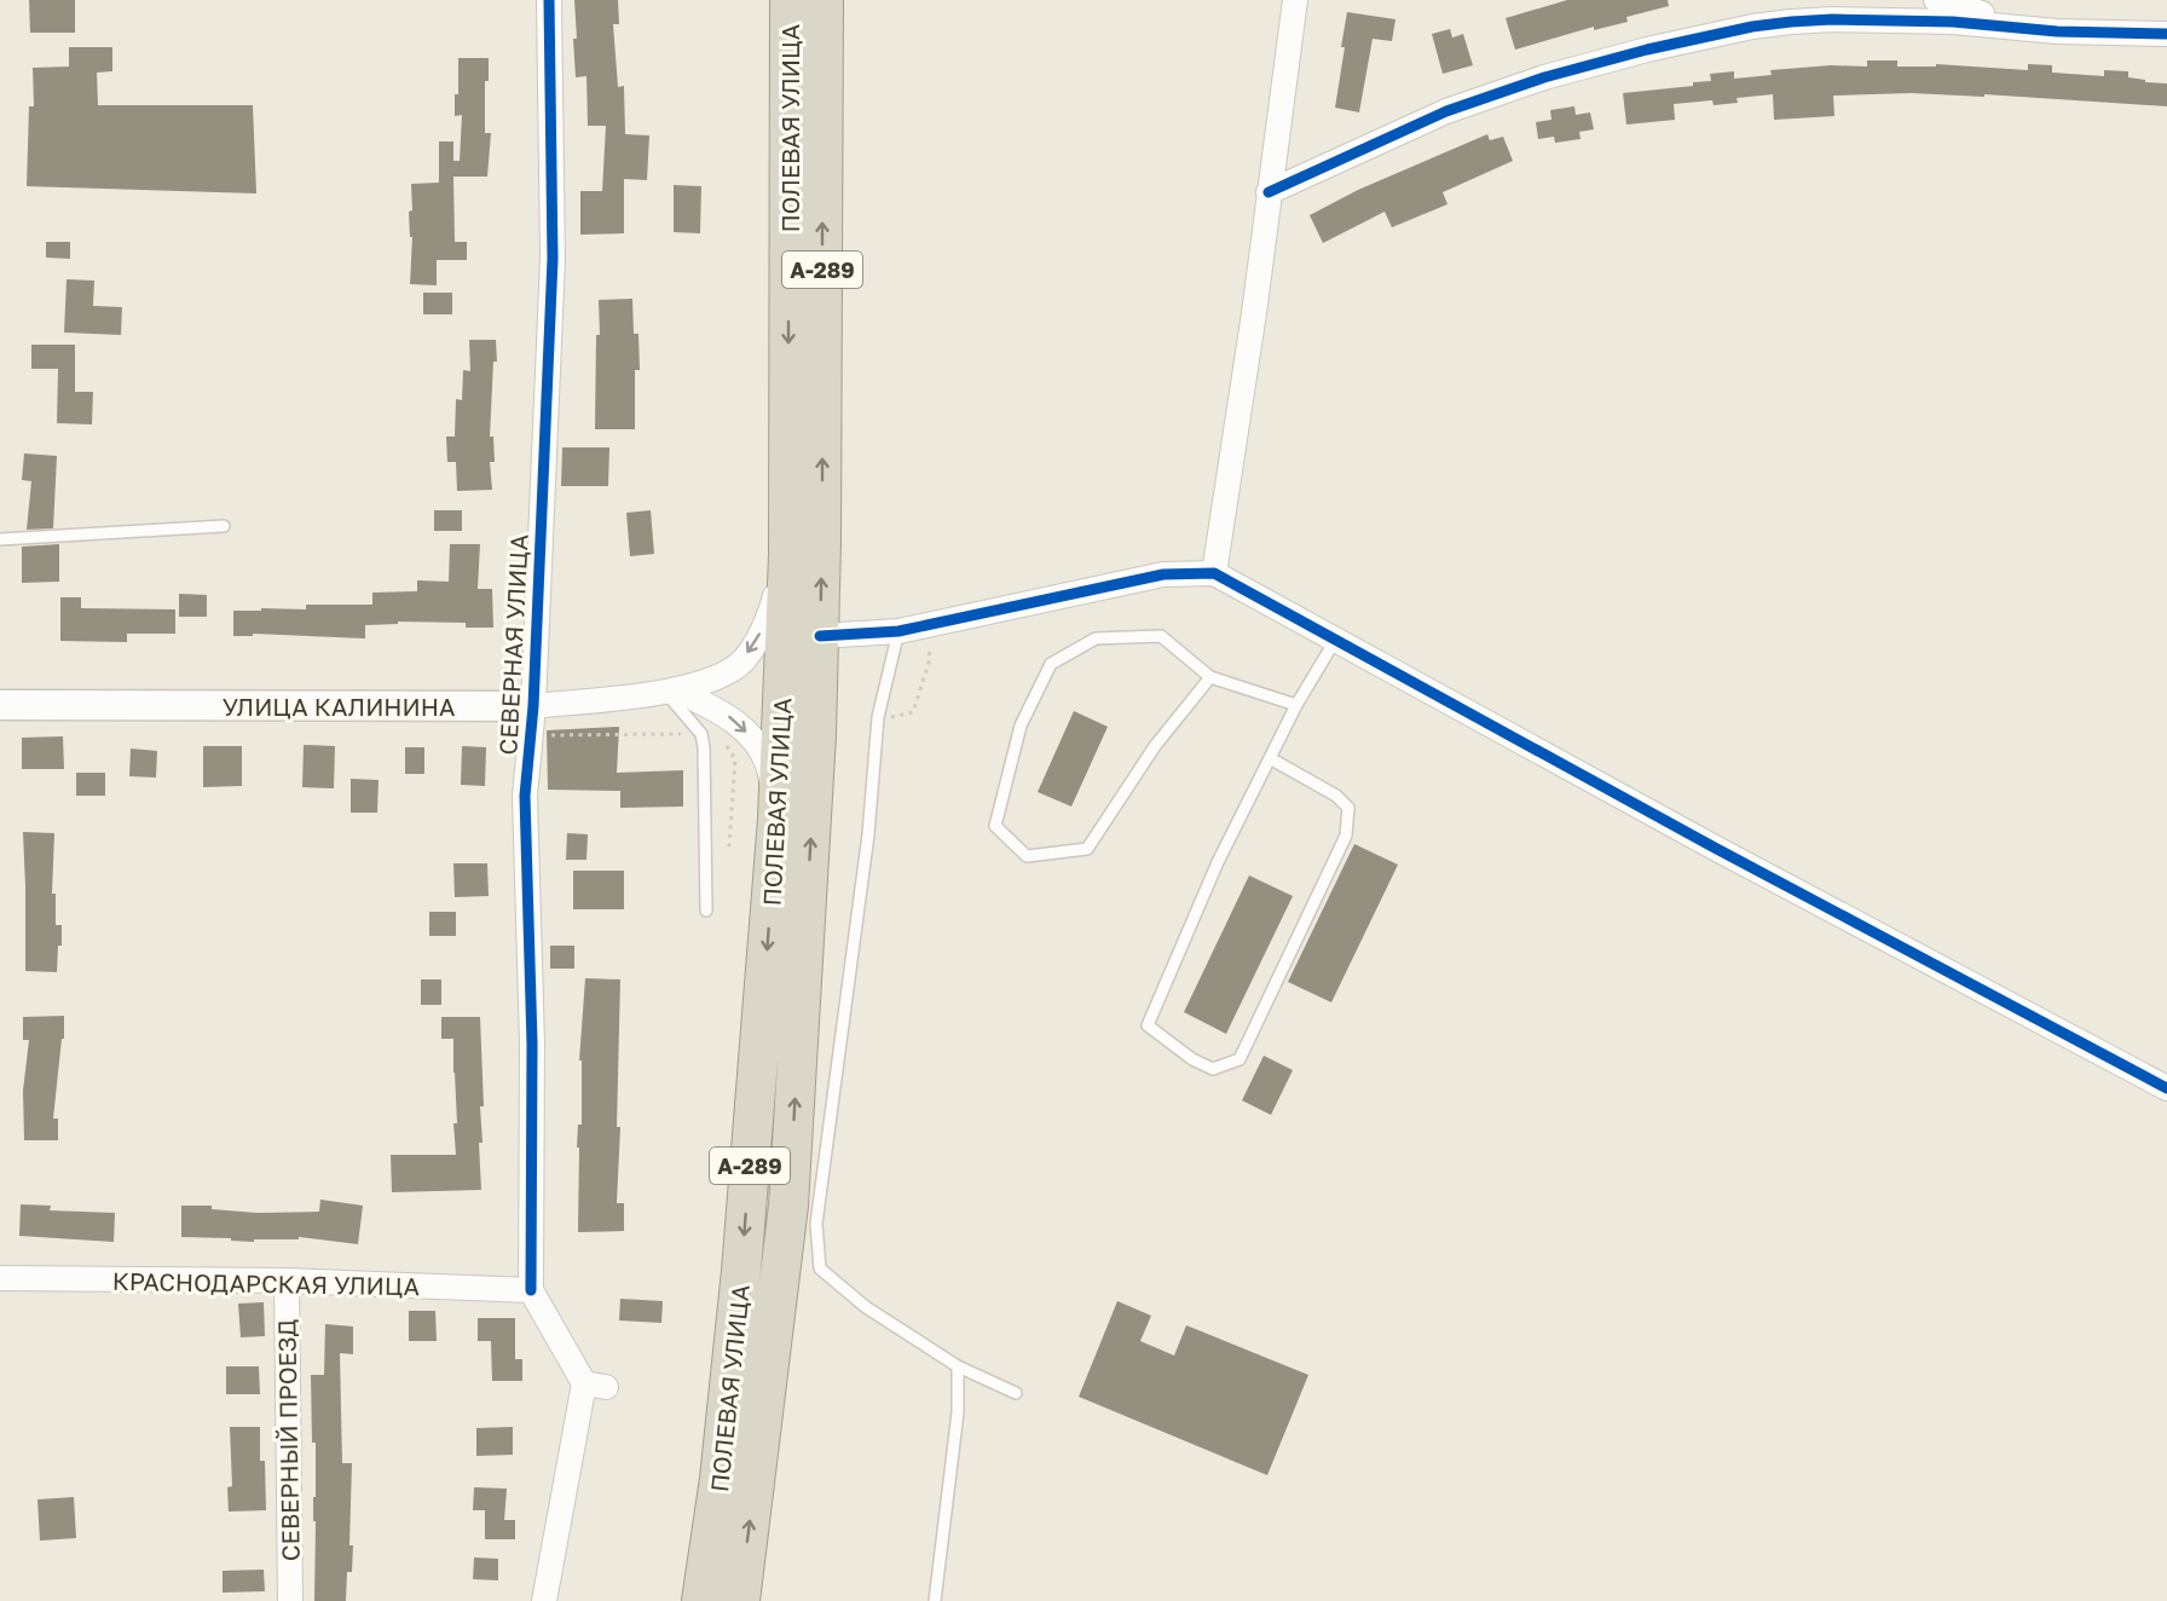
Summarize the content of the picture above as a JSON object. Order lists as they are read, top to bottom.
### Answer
{
  "streets": {
    "highway": ["ПОЛЕВАЯ УЛИЦА", "А-289"],
    "street": [
      "СЕВЕРНАЯ УЛИЦА",
      "УЛИЦА КАЛИНИНА",
      "КРАСНОДАРСКАЯ УЛИЦА",
      "СЕВЕРНЫЙ ПРОЕЗД"
    ]
  },
  "crossings": [
    ["ПОЛЕВАЯ УЛИЦА", "А-289"],
    ["А-289", "УЛИЦА КАЛИНИНА"],
    ["СЕВЕРНАЯ УЛИЦА", "УЛИЦА КАЛИНИНА"],
    ["СЕВЕРНАЯ УЛИЦА", "КРАСНОДАРСКАЯ УЛИЦА"],
    ["КРАСНОДАРСКАЯ УЛИЦА", "СЕВЕРНЫЙ ПРОЕЗД"]
  ]
}
